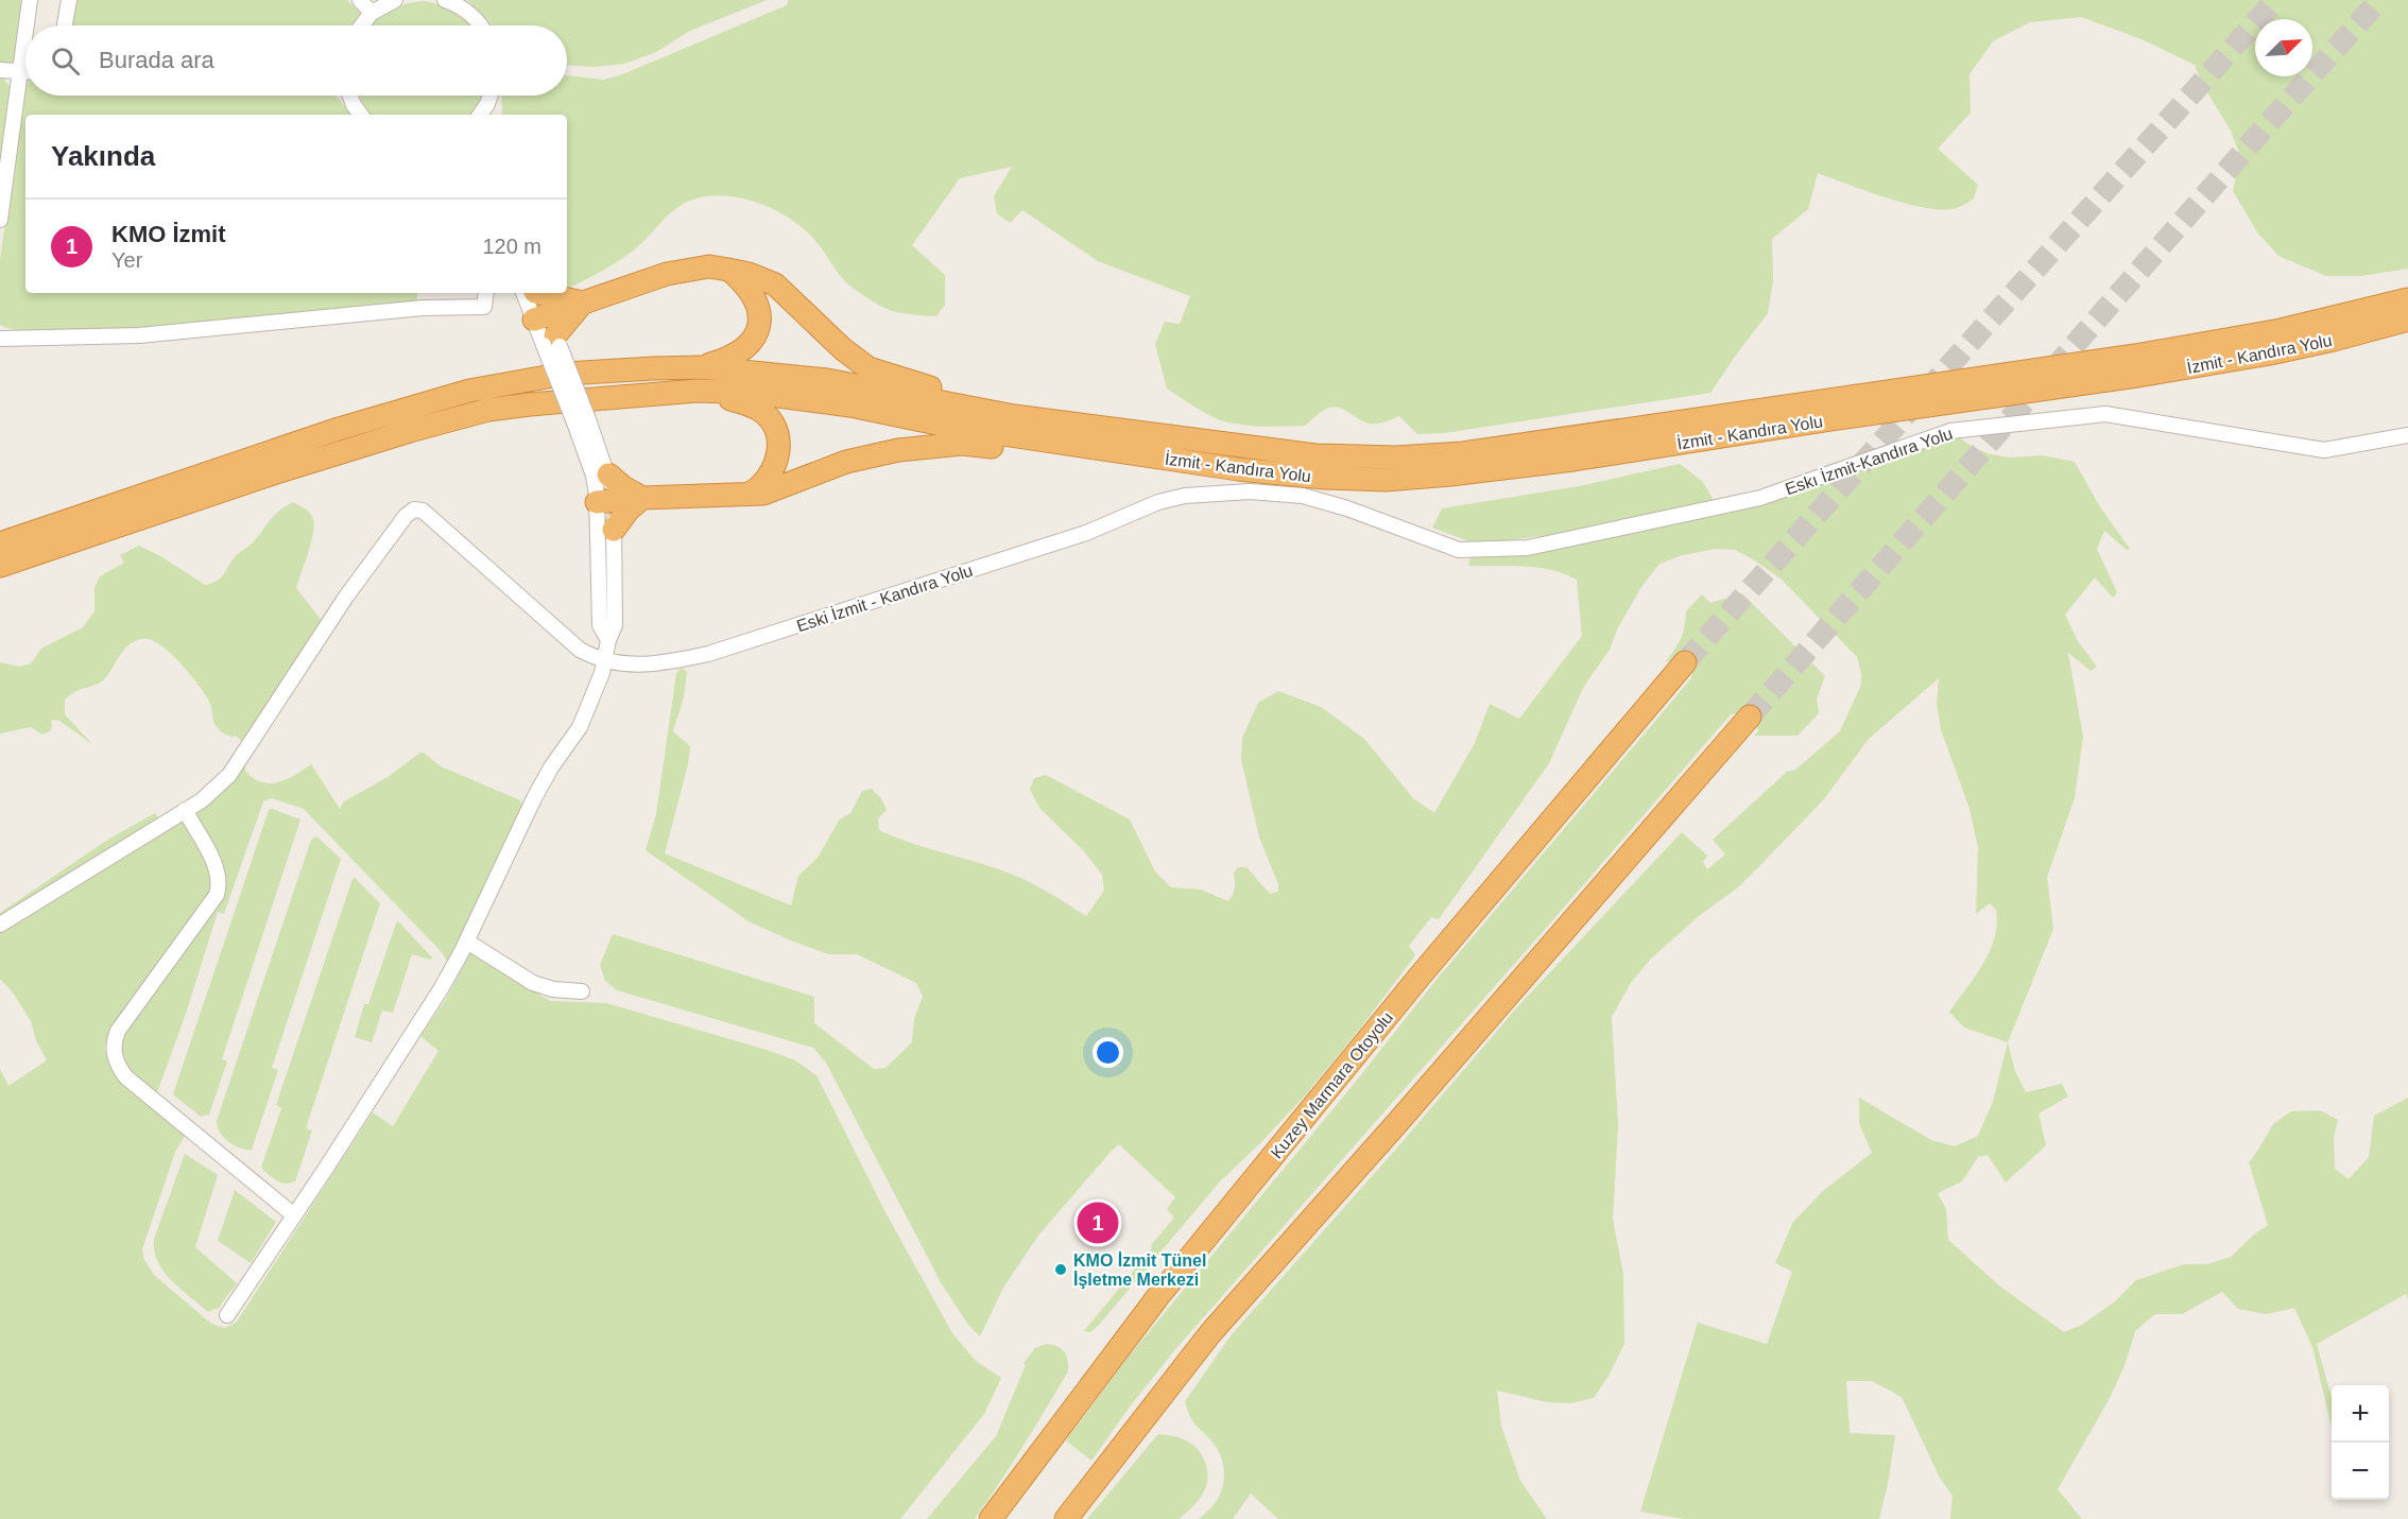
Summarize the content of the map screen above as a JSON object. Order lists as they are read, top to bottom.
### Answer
{
  "streets": {
    "highway": ["İzmit - Kandıra Yolu", "Kuzey Marmara Otoyolu"],
    "street": ["Eskı İzmit-Kandıra Yolu", "Eski İzmit - Kandıra Yolu"]
  },
  "crossings": [
    ["Eskı İzmit-Kandıra Yolu", "Eski İzmit - Kandıra Yolu"]
  ],
  "places": ["KMO İzmit Tünel İşletme Merkezi"],
  "north": "top right",
  "page": {
    "search": "Burada ara",
    "heading": "Yakında",
    "list": [
      {
        "mark": "1",
        "name": "KMO İzmit",
        "note": "Yer",
        "value": "120 m"
      }
    ],
    "pins": "1",
    "map_buttons": ["+", "−"]
  }
}
